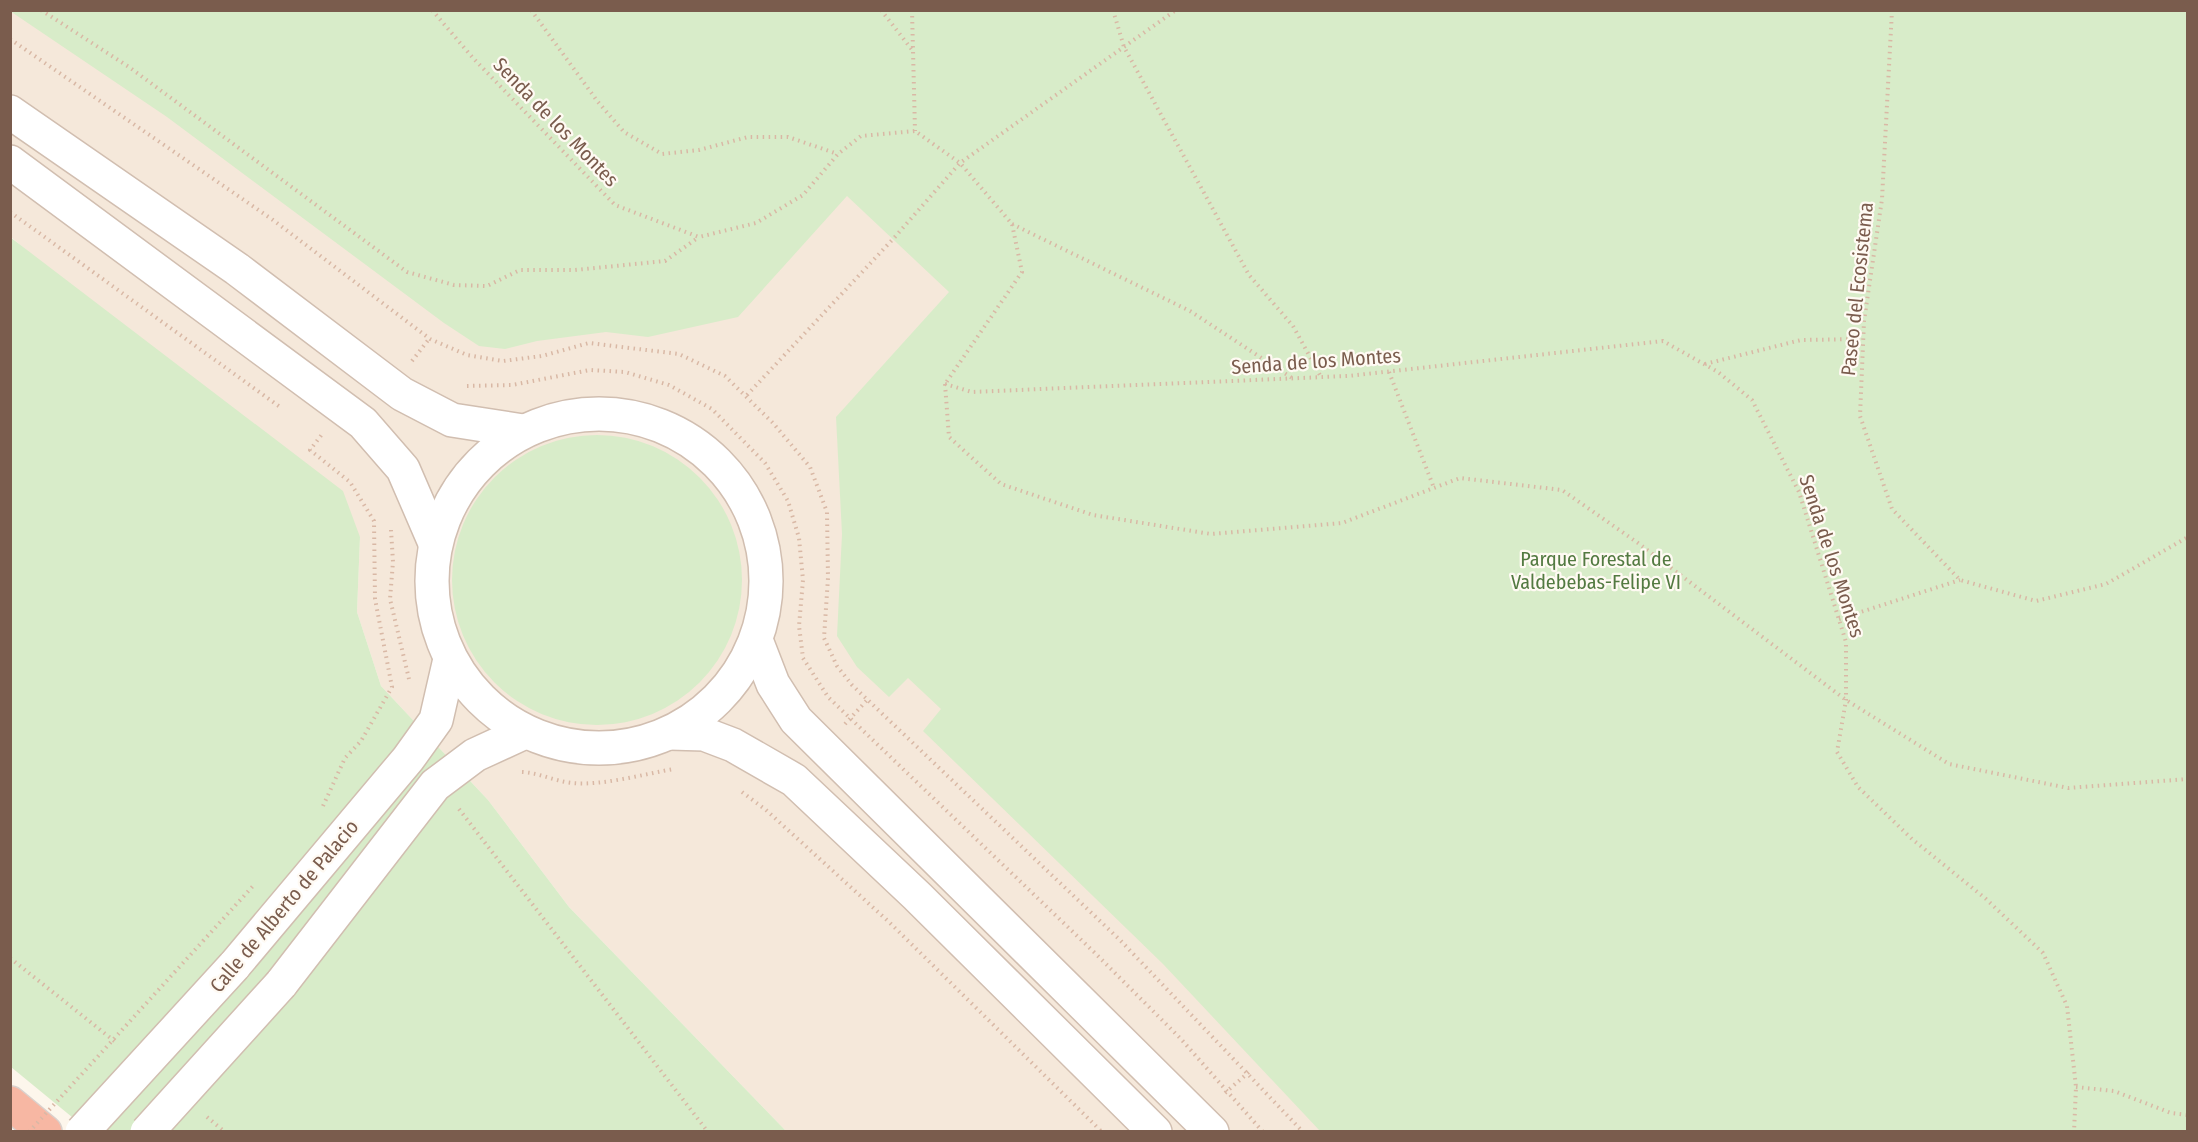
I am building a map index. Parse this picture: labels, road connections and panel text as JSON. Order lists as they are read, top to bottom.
{
  "streets": {
    "street": ["Calle de Alberto de Palacio"],
    "path": ["Senda de los Montes", "Paseo del Ecosistema"]
  },
  "parks": ["Parque Forestal de Valdebebas-Felipe VI"]
}
